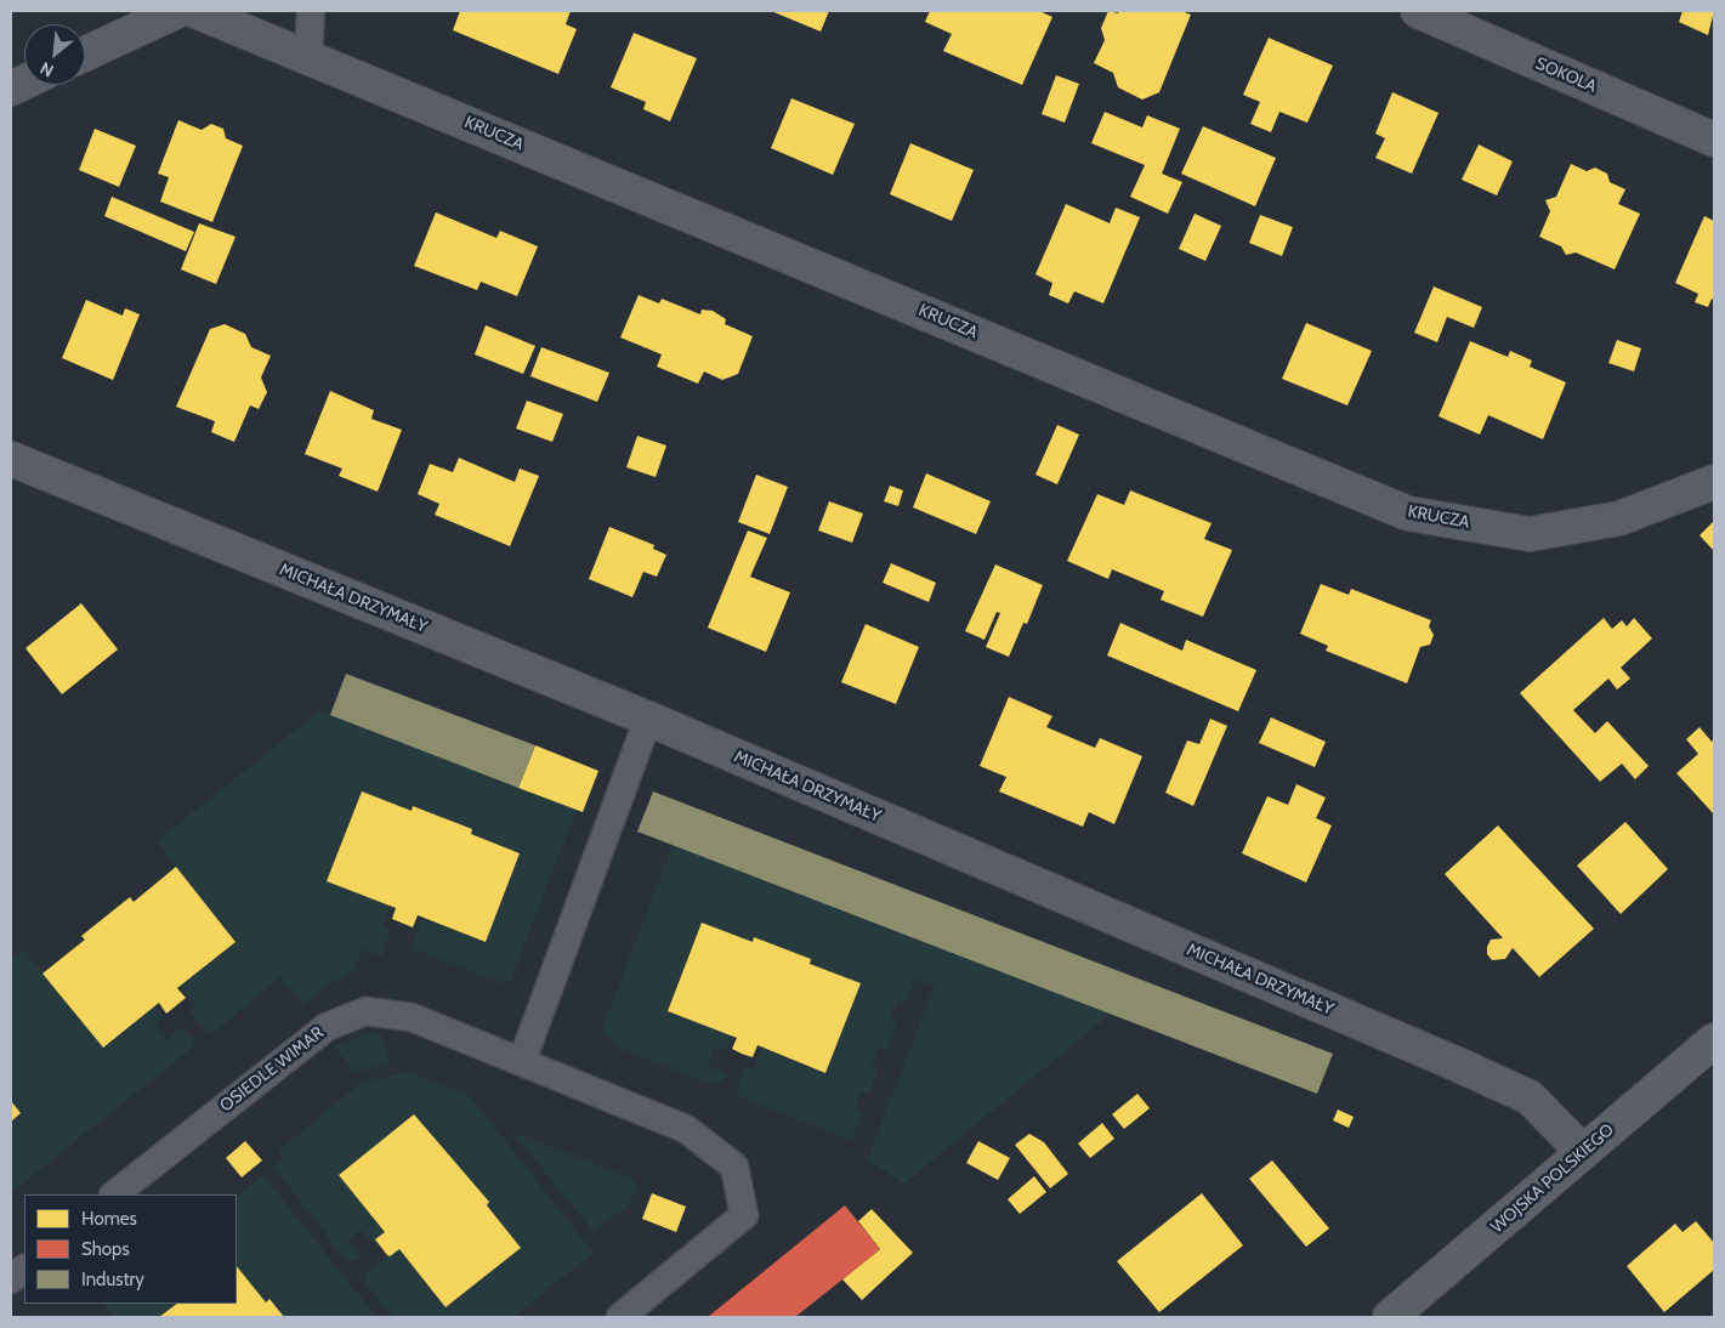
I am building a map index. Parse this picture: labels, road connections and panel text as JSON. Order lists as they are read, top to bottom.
{
  "streets": {
    "main road": ["WOJSKA POLSKIEGO"],
    "street": ["SOKOLA", "KRUCZA", "MICHAŁA DRZYMAŁY"],
    "lane": ["OSIEDLE WIMAR"]
  },
  "crossings": [
    ["MICHAŁA DRZYMAŁY", "WOJSKA POLSKIEGO"]
  ],
  "legend": ["Homes", "Shops", "Industry"],
  "north": "bottom left"
}
